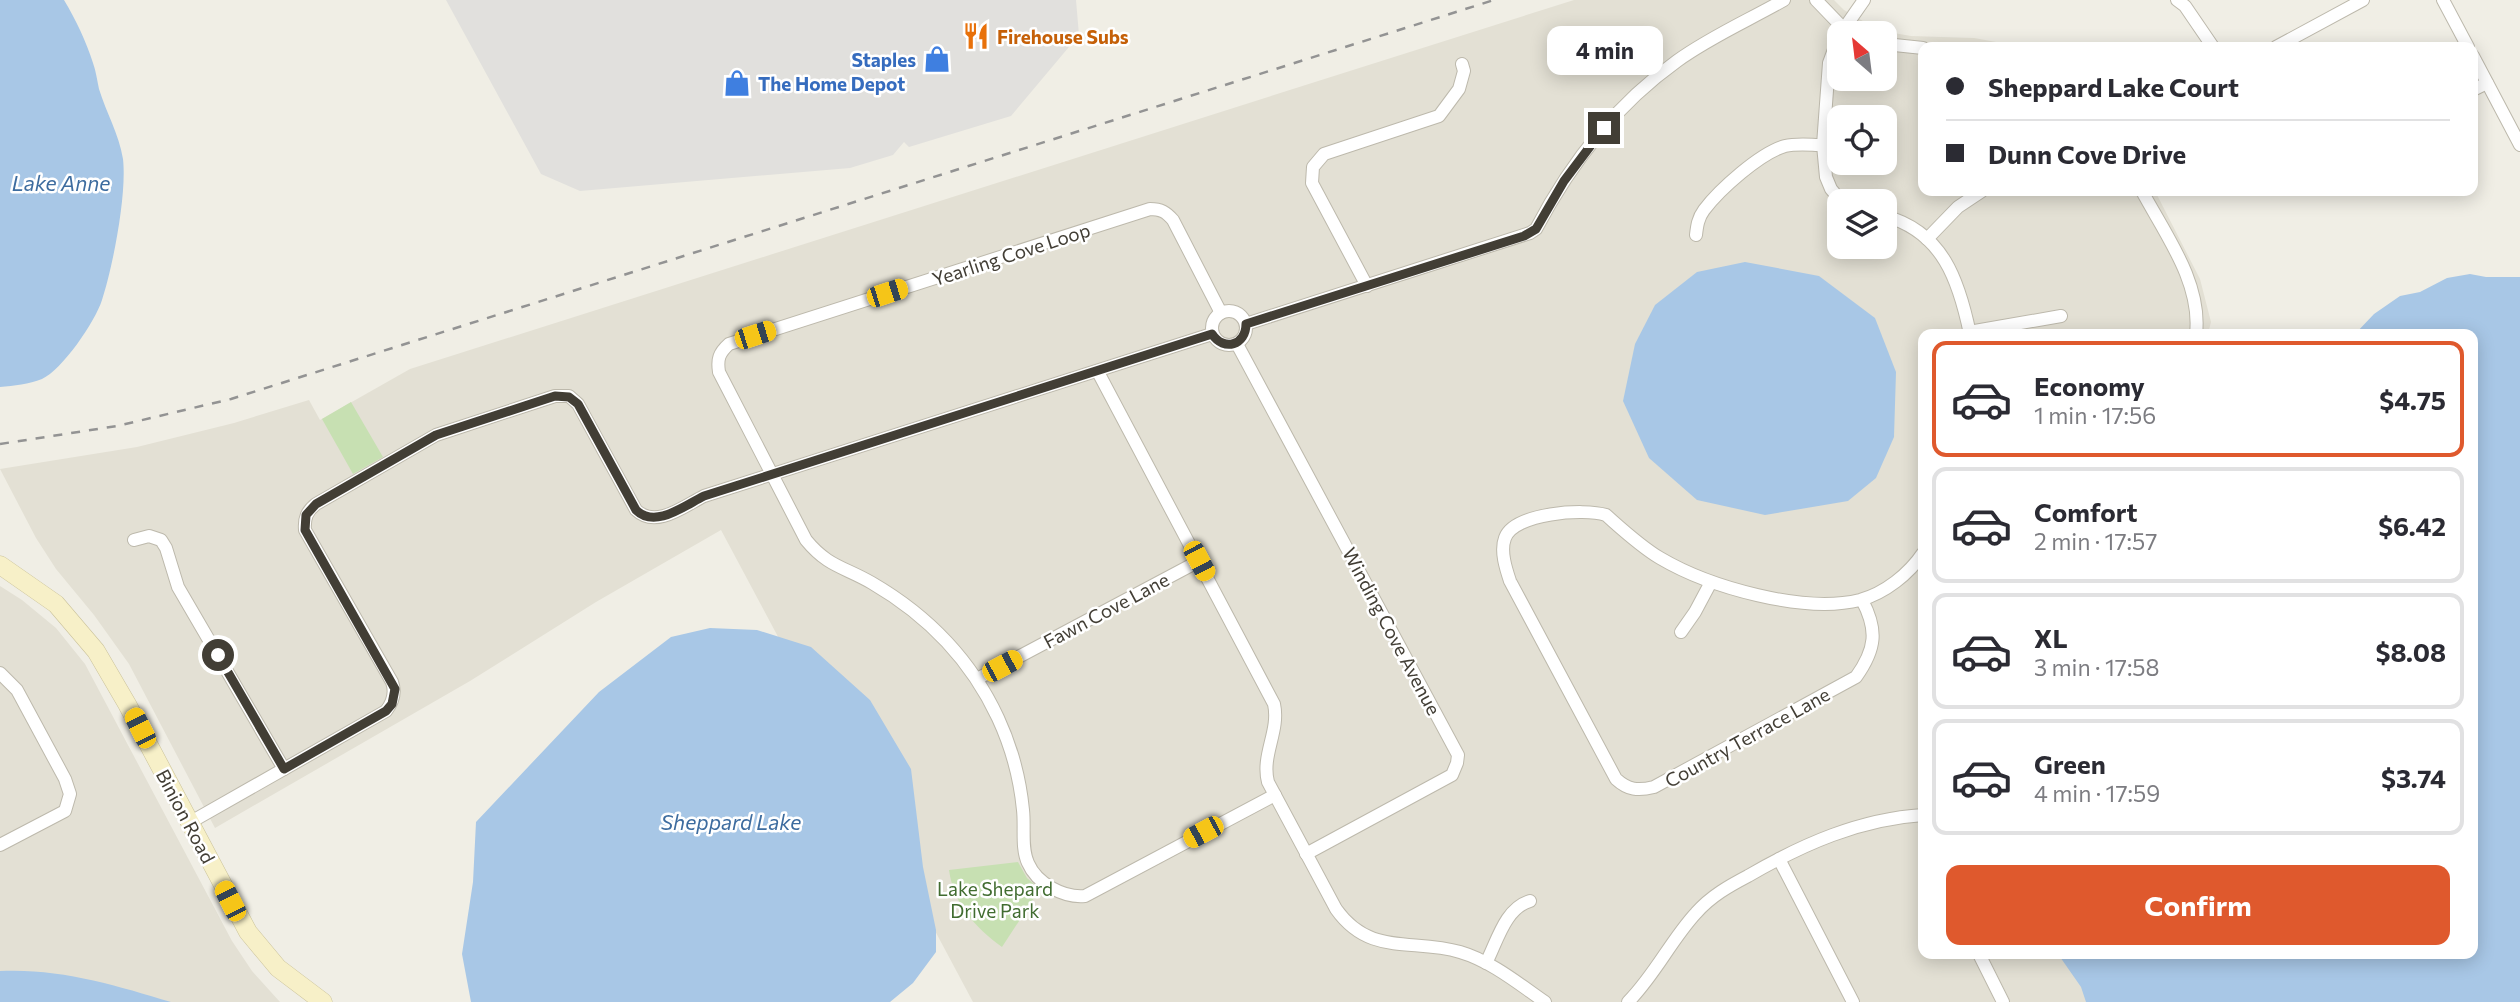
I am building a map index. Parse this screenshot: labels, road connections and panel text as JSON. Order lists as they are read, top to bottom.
{
  "streets": {
    "main road": ["Binion Road"],
    "street": [
      "Yearling Cove Loop",
      "Fawn Cove Lane",
      "Winding Cove Avenue",
      "Country Terrace Lane"
    ]
  },
  "crossings": [
    ["Yearling Cove Loop", "Fawn Cove Lane"],
    ["Yearling Cove Loop", "Winding Cove Avenue"]
  ],
  "water": ["Lake Anne", "Sheppard Lake"],
  "parks": ["Lake Shepard Drive Park"],
  "places": {
    "restaurant": ["Firehouse Subs"],
    "shop": ["Staples", "The Home Depot"]
  },
  "north": "top left",
  "page": {
    "bubble": "4 min",
    "banner": ["Sheppard Lake Court", "Dunn Cove Drive"],
    "list": [
      {
        "name": "Economy",
        "note": "1 min · 17:56",
        "value": "$4.75"
      },
      {
        "name": "Comfort",
        "note": "2 min · 17:57",
        "value": "$6.42"
      },
      {
        "name": "XL",
        "note": "3 min · 17:58",
        "value": "$8.08"
      },
      {
        "name": "Green",
        "note": "4 min · 17:59",
        "value": "$3.74"
      }
    ],
    "buttons": "Confirm"
  }
}
